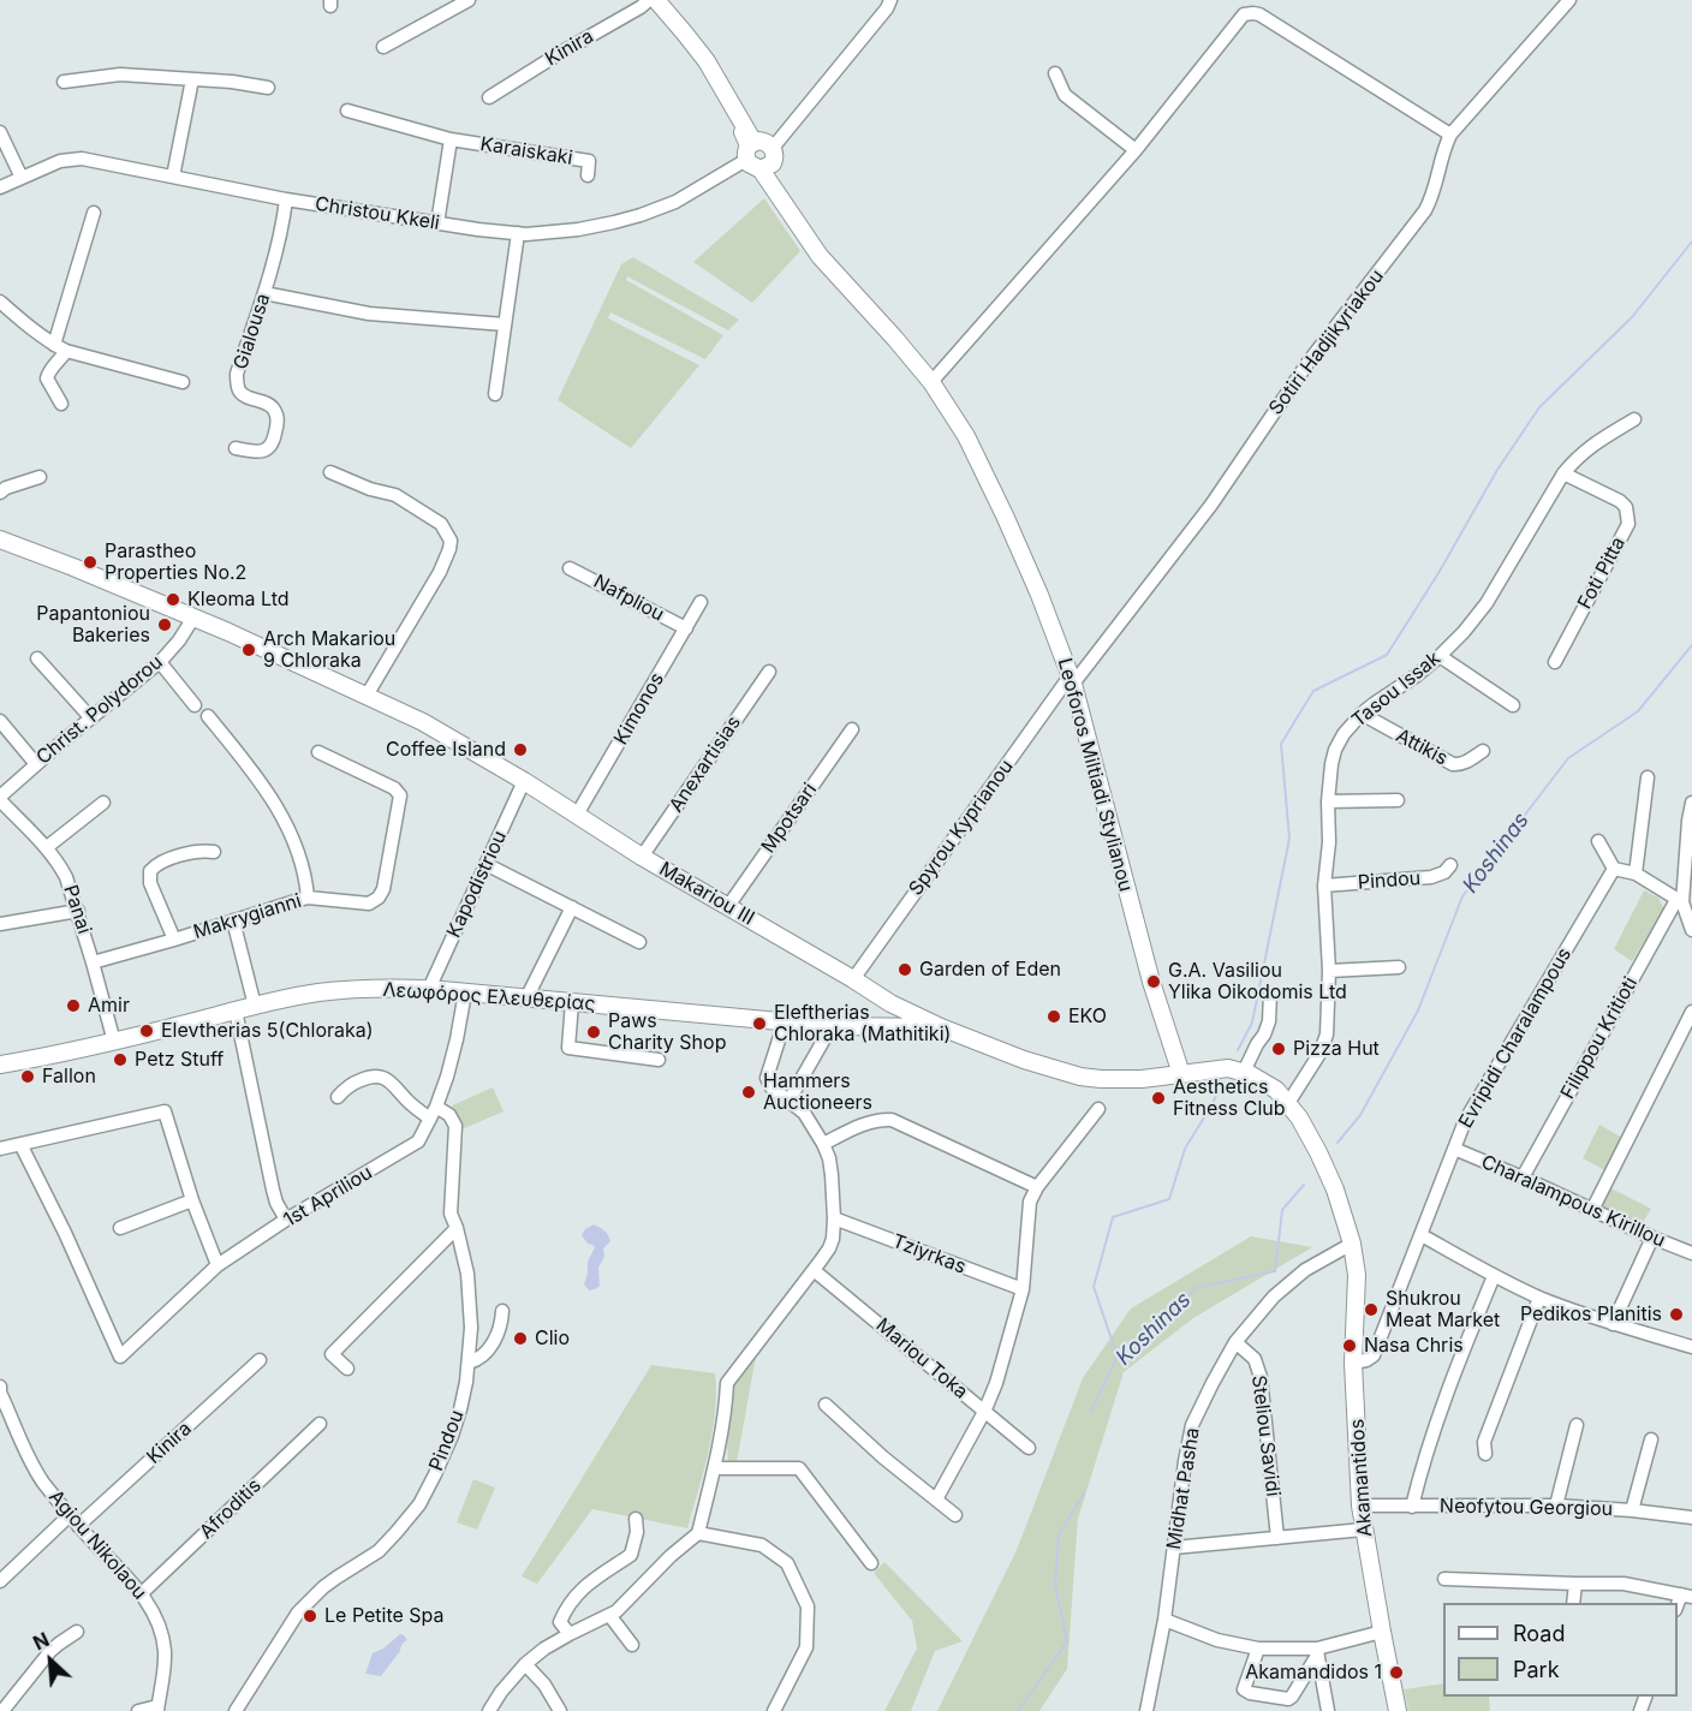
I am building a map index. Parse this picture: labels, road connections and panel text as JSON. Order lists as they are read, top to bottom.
{
  "streets": {
    "main road": [
      "Leoforos Miltiadi Stylianou",
      "Makariou III",
      "Λεωφόρος Ελευθερίας",
      "Akamantidos"
    ],
    "street": [
      "Kinira",
      "Karaiskaki",
      "Christou Kkeli",
      "Gialousa",
      "Sotiri Hadjikyriakou",
      "Foti Pitta",
      "Nafpliou",
      "Tasou Issak",
      "Kimonos",
      "Christ. Polydorou",
      "Attikis",
      "Anexartisias",
      "Mpotsari",
      "Spyrou Kyprianou",
      "Pindou",
      "Kapodistriou",
      "Panai",
      "Makrygianni",
      "Evripidi Charalampous",
      "Filippou Kritioti",
      "1st Apriliou",
      "Charalampous Kirillou",
      "Tziyrkas",
      "Mariou Toka",
      "Steliou Savidi",
      "Midhat Pasha",
      "Neofytou Georgiou",
      "Afroditis",
      "Agiou Nikolaou"
    ]
  },
  "crossings": [
    ["Kinira", "Agiou Nikolaou"],
    ["Christou Kkeli", "Gialousa"],
    ["Christou Kkeli", "Leoforos Miltiadi Stylianou"],
    ["Sotiri Hadjikyriakou", "Leoforos Miltiadi Stylianou"],
    ["Sotiri Hadjikyriakou", "Spyrou Kyprianou"],
    ["Foti Pitta", "Tasou Issak"],
    ["Nafpliou", "Kimonos"],
    ["Tasou Issak", "Attikis"],
    ["Tasou Issak", "Pindou"],
    ["Tasou Issak", "Makariou III"],
    ["Kimonos", "Makariou III"],
    ["Christ. Polydorou", "Makariou III"],
    ["Christ. Polydorou", "Panai"],
    ["Anexartisias", "Makariou III"],
    ["Leoforos Miltiadi Stylianou", "Spyrou Kyprianou"],
    ["Leoforos Miltiadi Stylianou", "Makariou III"],
    ["Mpotsari", "Makariou III"],
    ["Spyrou Kyprianou", "Makariou III"],
    ["Pindou", "1st Apriliou"],
    ["Kapodistriou", "Makariou III"],
    ["Kapodistriou", "Λεωφόρος Ελευθερίας"],
    ["Makariou III", "Λεωφόρος Ελευθερίας"],
    ["Makariou III", "Akamantidos"],
    ["Makariou III", "Midhat Pasha"],
    ["Panai", "Makrygianni"],
    ["Panai", "Λεωφόρος Ελευθερίας"],
    ["Λεωφόρος Ελευθερίας", "1st Apriliou"],
    ["Evripidi Charalampous", "Charalampous Kirillou"],
    ["Evripidi Charalampous", "Akamantidos"],
    ["Filippou Kritioti", "Charalampous Kirillou"],
    ["Steliou Savidi", "Midhat Pasha"],
    ["Akamantidos", "Midhat Pasha"],
    ["Akamantidos", "Neofytou Georgiou"],
    ["Afroditis", "Agiou Nikolaou"]
  ],
  "water": ["Koshinas"],
  "places": [
    "Parastheo Properties No.2",
    "Kleoma Ltd",
    "Papantoniou Bakeries",
    "Arch Makariou 9 Chloraka",
    "Coffee Island",
    "Garden of Eden",
    "G.A. Vasiliou Ylika Oikodomis Ltd",
    "Amir",
    "EKO",
    "Eleftherias Chloraka (Mathitiki)",
    "Elevtherias 5(Chloraka)",
    "Paws Charity Shop",
    "Pizza Hut",
    "Petz Stuff",
    "Fallon",
    "Hammers Auctioneers",
    "Aesthetics Fitness Club",
    "Shukrou Meat Market",
    "Pedikos Planitis",
    "Clio",
    "Nasa Chris",
    "Le Petite Spa",
    "Akamandidos 1"
  ],
  "legend": ["Road", "Park"],
  "north": "top left"
}
